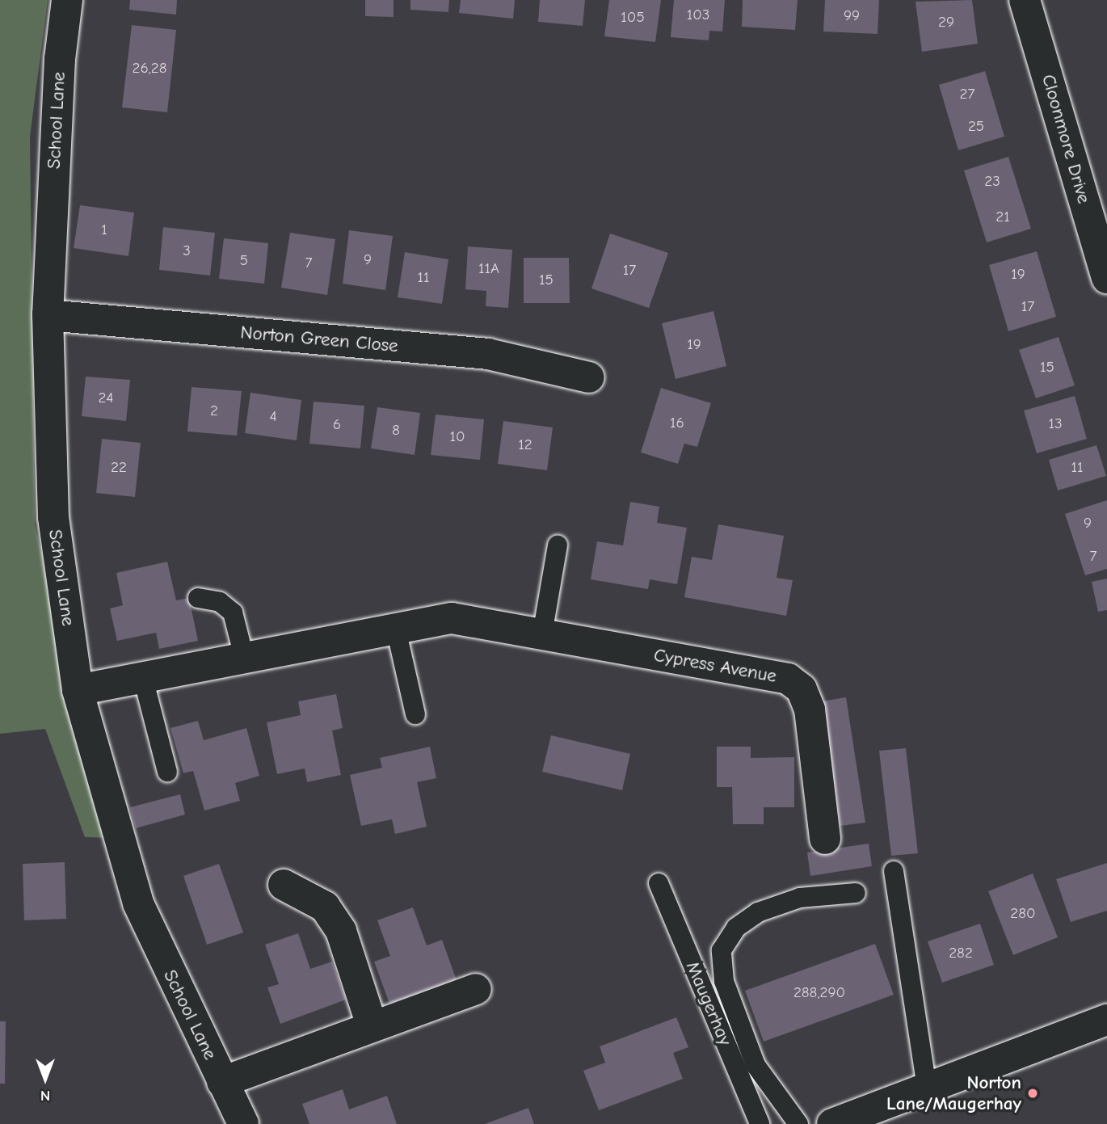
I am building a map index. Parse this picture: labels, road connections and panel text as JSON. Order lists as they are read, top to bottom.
{
  "streets": {
    "street": [
      "School Lane",
      "Cloonmore Drive",
      "Norton Green Close",
      "Cypress Avenue"
    ],
    "lane": ["Maugerhay"]
  },
  "crossings": [
    ["School Lane", "Norton Green Close"],
    ["School Lane", "Cypress Avenue"]
  ],
  "places": ["Norton Lane/Maugerhay"],
  "house_numbers": [
    "103",
    "99",
    "105",
    "29",
    "26,28",
    "27",
    "25",
    "23",
    "21",
    "1",
    "3",
    "9",
    "5",
    "7",
    "11A",
    "17",
    "19",
    "11",
    "15",
    "17",
    "19",
    "15",
    "24",
    "2",
    "4",
    "16",
    "13",
    "6",
    "8",
    "10",
    "12",
    "22",
    "11",
    "9",
    "7",
    "280",
    "282",
    "288,290"
  ],
  "north": "bottom"
}
